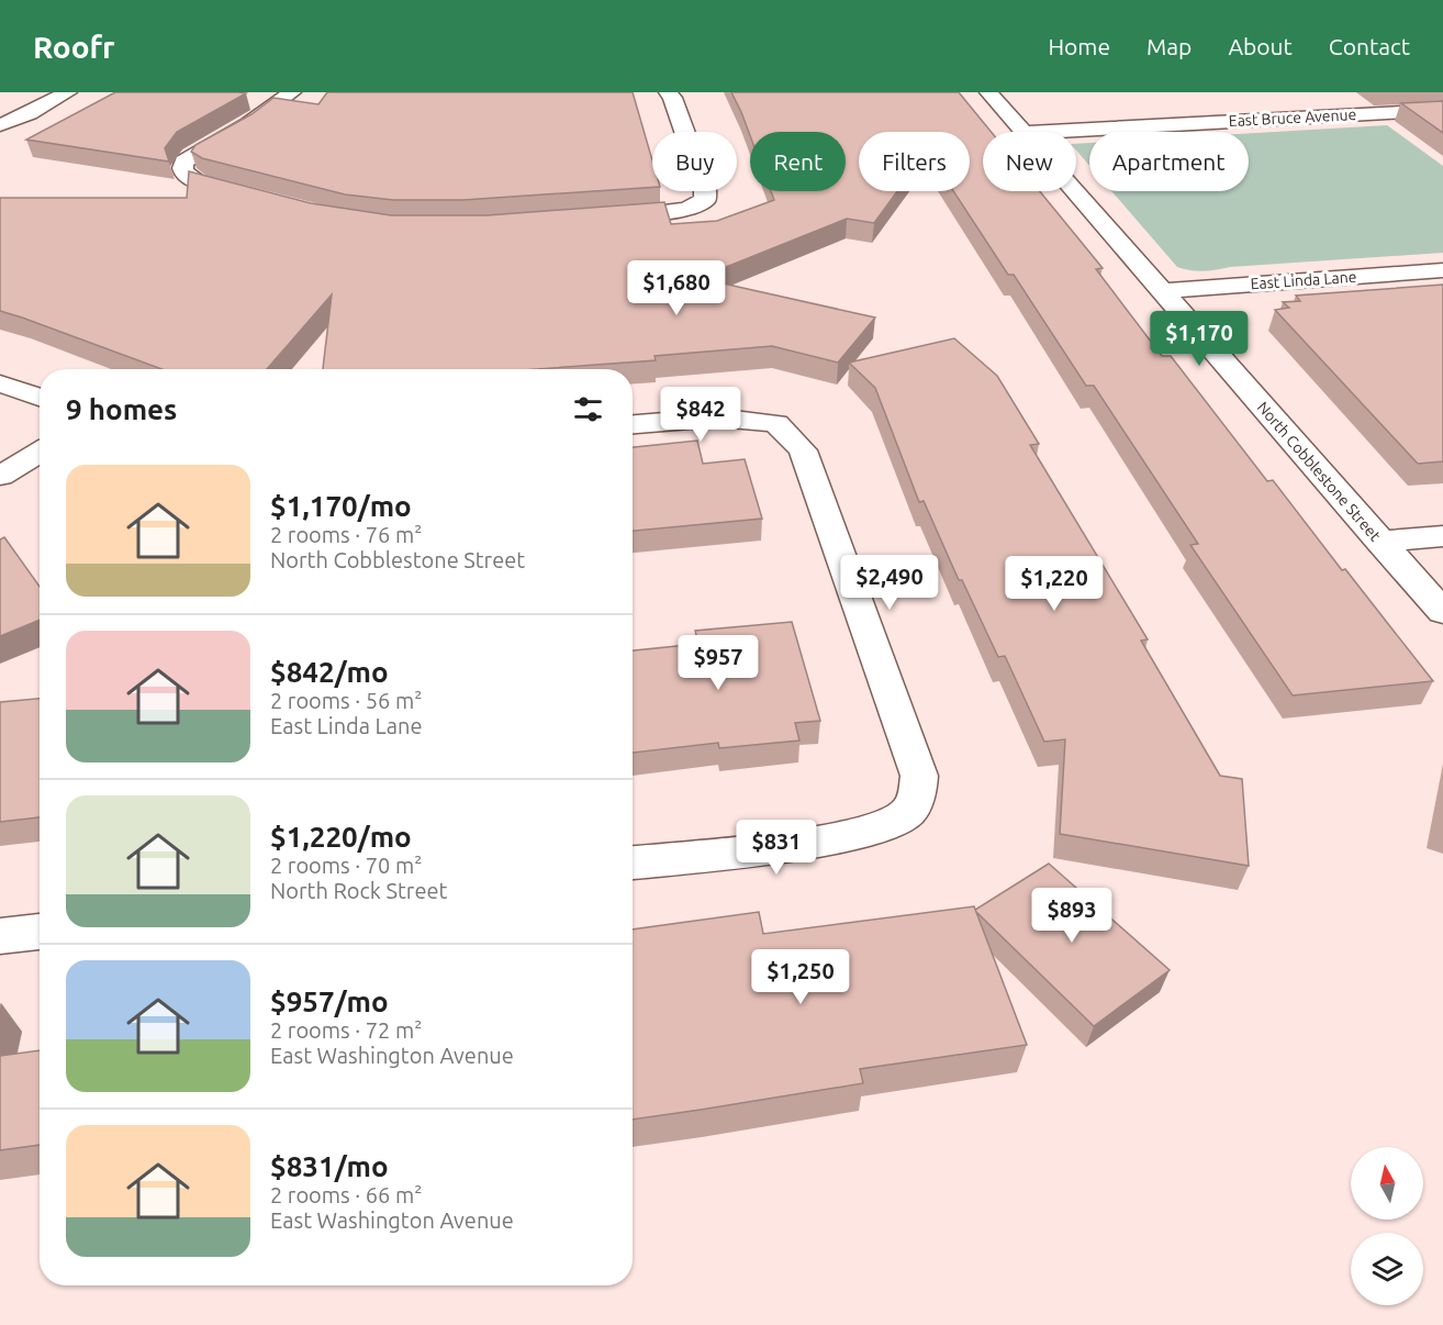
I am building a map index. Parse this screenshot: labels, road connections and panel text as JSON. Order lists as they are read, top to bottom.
{
  "streets": {
    "street": ["East Bruce Avenue", "East Linda Lane", "North Cobblestone Street"]
  },
  "crossings": [
    ["East Linda Lane", "North Cobblestone Street"]
  ],
  "north": "top",
  "page": {
    "header": "Roofr",
    "nav": [
      "Home",
      "Map",
      "About",
      "Contact"
    ],
    "chip": [
      "Buy",
      "Rent",
      "Filters",
      "New",
      "Apartment"
    ],
    "price": [
      "$1,680",
      "$1,170",
      "$842",
      "$2,490",
      "$1,220",
      "$957",
      "$831",
      "$893",
      "$1,250"
    ],
    "heading": "9 homes",
    "list": [
      {
        "name": "$1,170/mo",
        "note": "2 rooms · 76 m² · North Cobblestone Street"
      },
      {
        "name": "$842/mo",
        "note": "2 rooms · 56 m² · East Linda Lane"
      },
      {
        "name": "$1,220/mo",
        "note": "2 rooms · 70 m² · North Rock Street"
      },
      {
        "name": "$957/mo",
        "note": "2 rooms · 72 m² · East Washington Avenue"
      },
      {
        "name": "$831/mo",
        "note": "2 rooms · 66 m² · East Washington Avenue"
      }
    ]
  }
}
